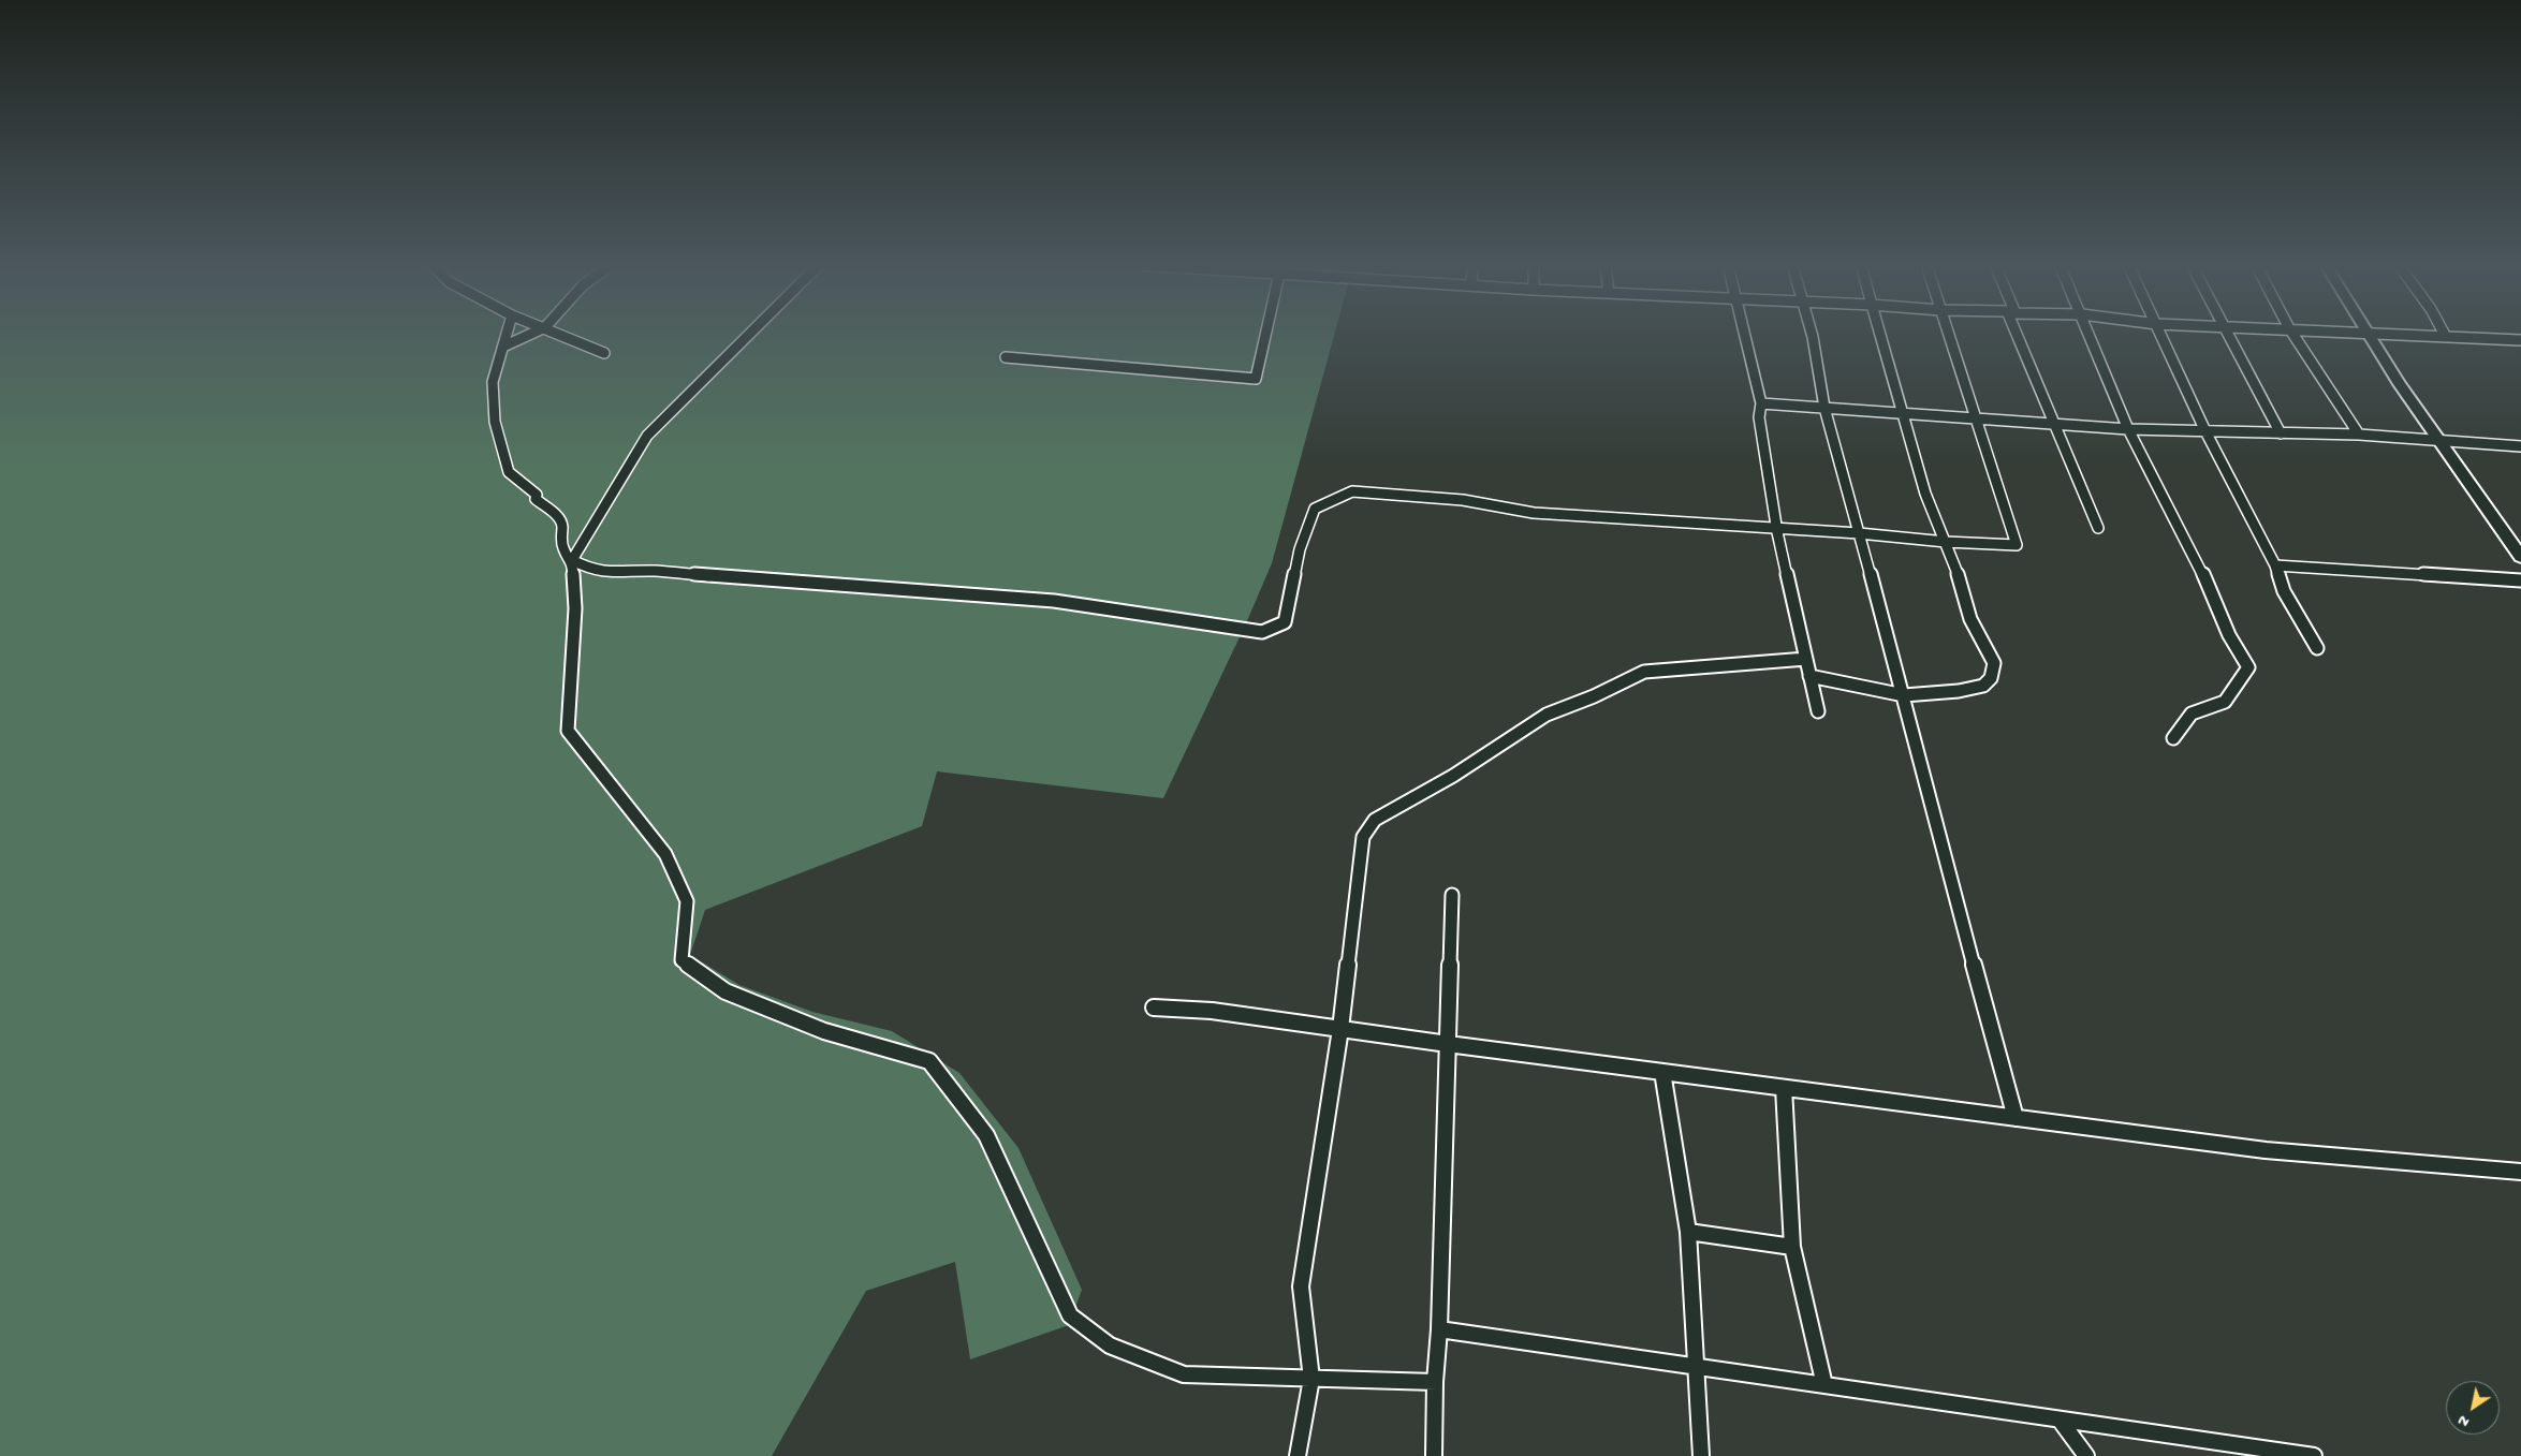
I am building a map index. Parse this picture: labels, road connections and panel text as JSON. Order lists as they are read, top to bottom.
{
  "north": "bottom left"
}
